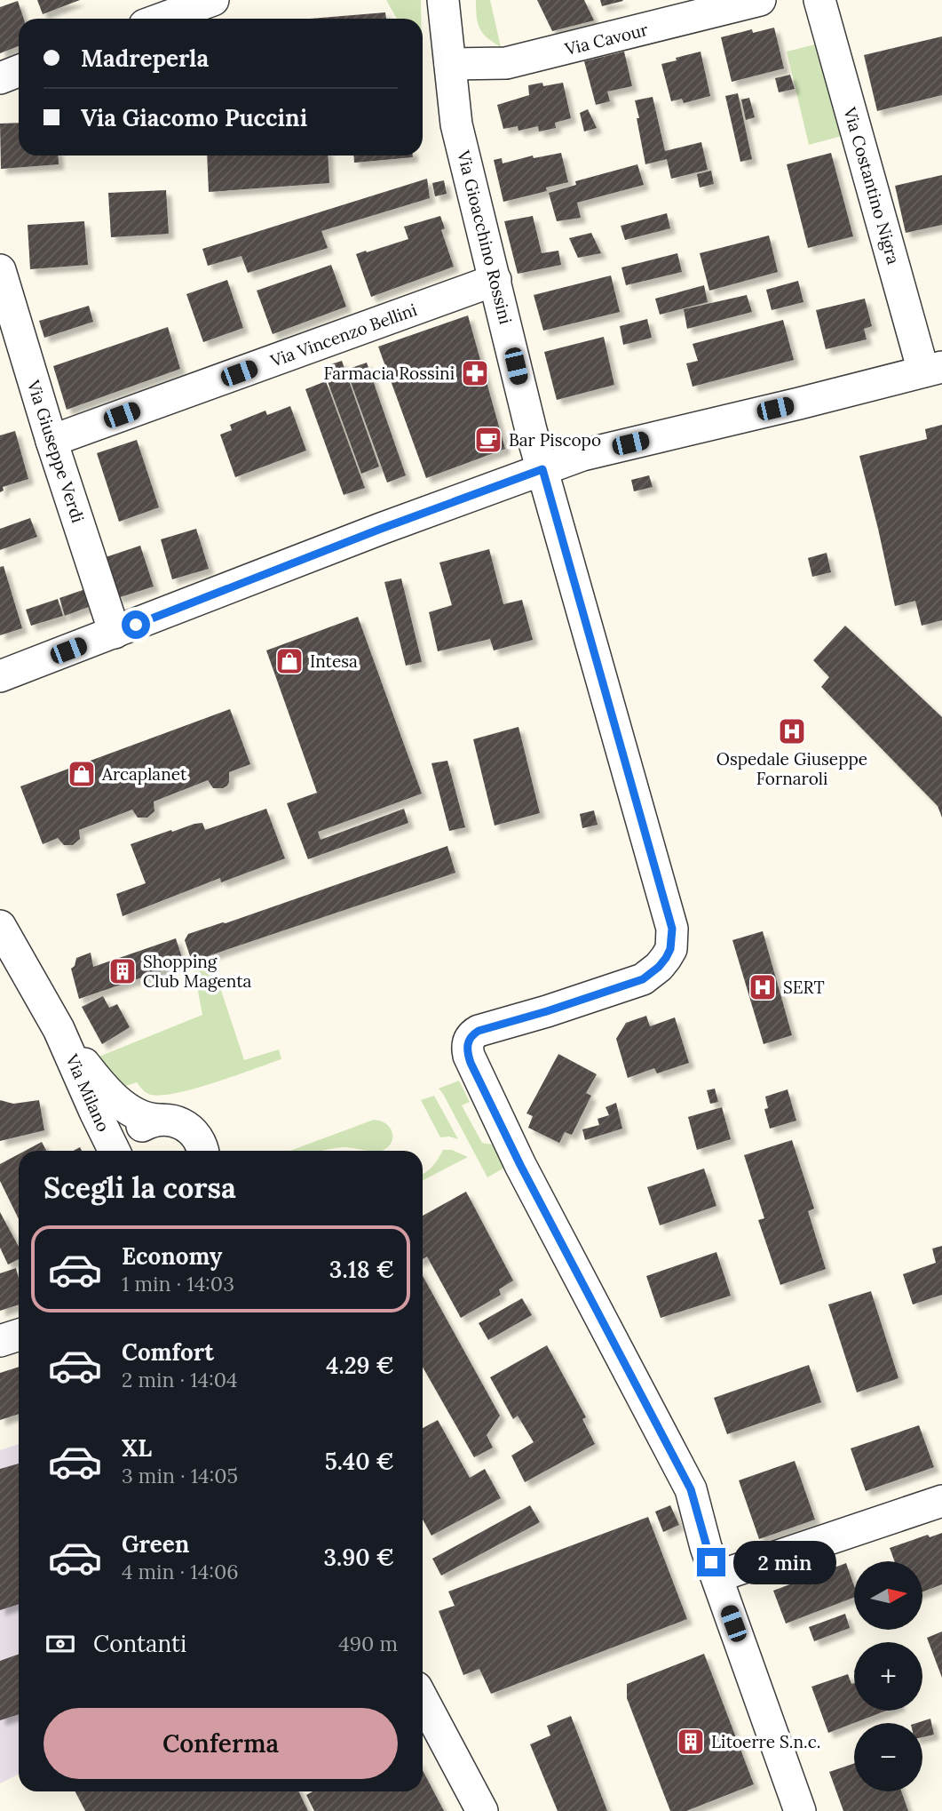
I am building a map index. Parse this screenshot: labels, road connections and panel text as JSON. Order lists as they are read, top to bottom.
{
  "streets": {
    "street": [
      "Via Cavour",
      "Via Costantino Nigra",
      "Via Gioacchino Rossini",
      "Via Vincenzo Bellini",
      "Via Giuseppe Verdi",
      "Via Milano"
    ]
  },
  "crossings": [
    ["Via Cavour", "Via Gioacchino Rossini"],
    ["Via Gioacchino Rossini", "Via Vincenzo Bellini"],
    ["Via Vincenzo Bellini", "Via Giuseppe Verdi"]
  ],
  "places": {
    "pharmacy": ["Farmacia Rossini"],
    "cafe": ["Bar Piscopo"],
    "shop": ["Intesa", "Arcaplanet"],
    "hospital": ["Ospedale Giuseppe Fornaroli", "SERT"],
    "building": ["Shopping Club Magenta", "Litoerre S.n.c."]
  },
  "north": "right",
  "page": {
    "banner": ["Madreperla", "Via Giacomo Puccini"],
    "heading": "Scegli la corsa",
    "list": [
      {
        "name": "Economy",
        "note": "1 min · 14:03",
        "value": "3.18 €"
      },
      {
        "name": "Comfort",
        "note": "2 min · 14:04",
        "value": "4.29 €"
      },
      {
        "name": "XL",
        "note": "3 min · 14:05",
        "value": "5.40 €"
      },
      {
        "name": "Green",
        "note": "4 min · 14:06",
        "value": "3.90 €"
      }
    ],
    "bubble": "2 min",
    "map_buttons": ["+", "−"],
    "pay": ["Contanti", "490 m"],
    "buttons": "Conferma"
  }
}
